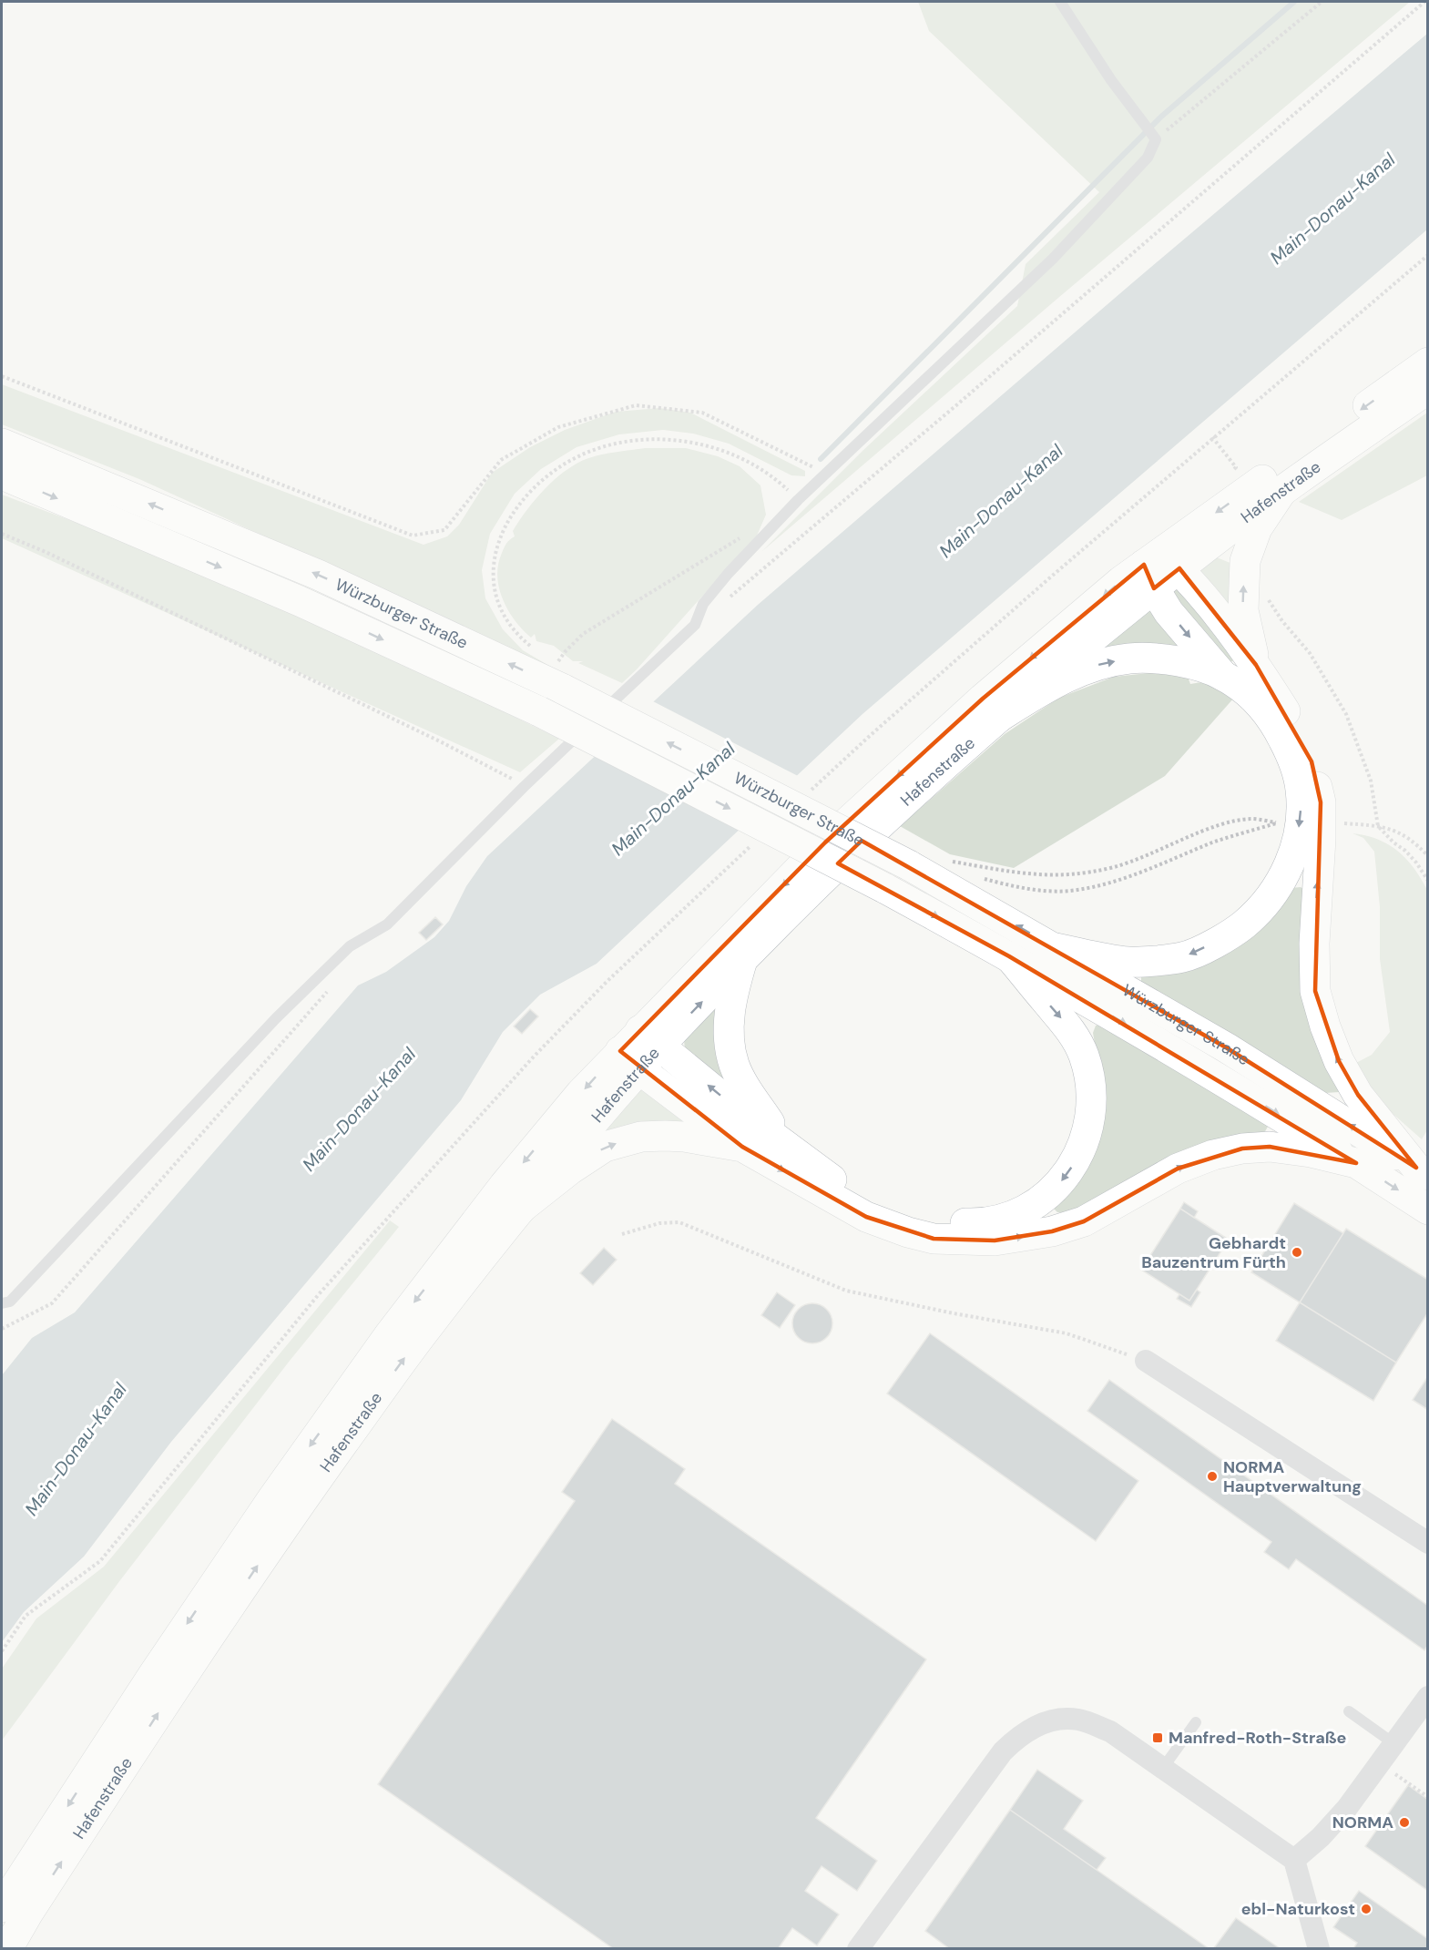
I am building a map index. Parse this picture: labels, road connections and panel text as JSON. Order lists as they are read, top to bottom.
{
  "streets": {
    "main road": ["Hafenstraße", "Würzburger Straße"]
  },
  "water": ["Main-Donau-Kanal"],
  "places": {
    "other": [
      "Gebhardt Bauzentrum Fürth",
      "NORMA Hauptverwaltung",
      "NORMA",
      "ebl-Naturkost"
    ],
    "transit": ["Manfred-Roth-Straße"]
  }
}
